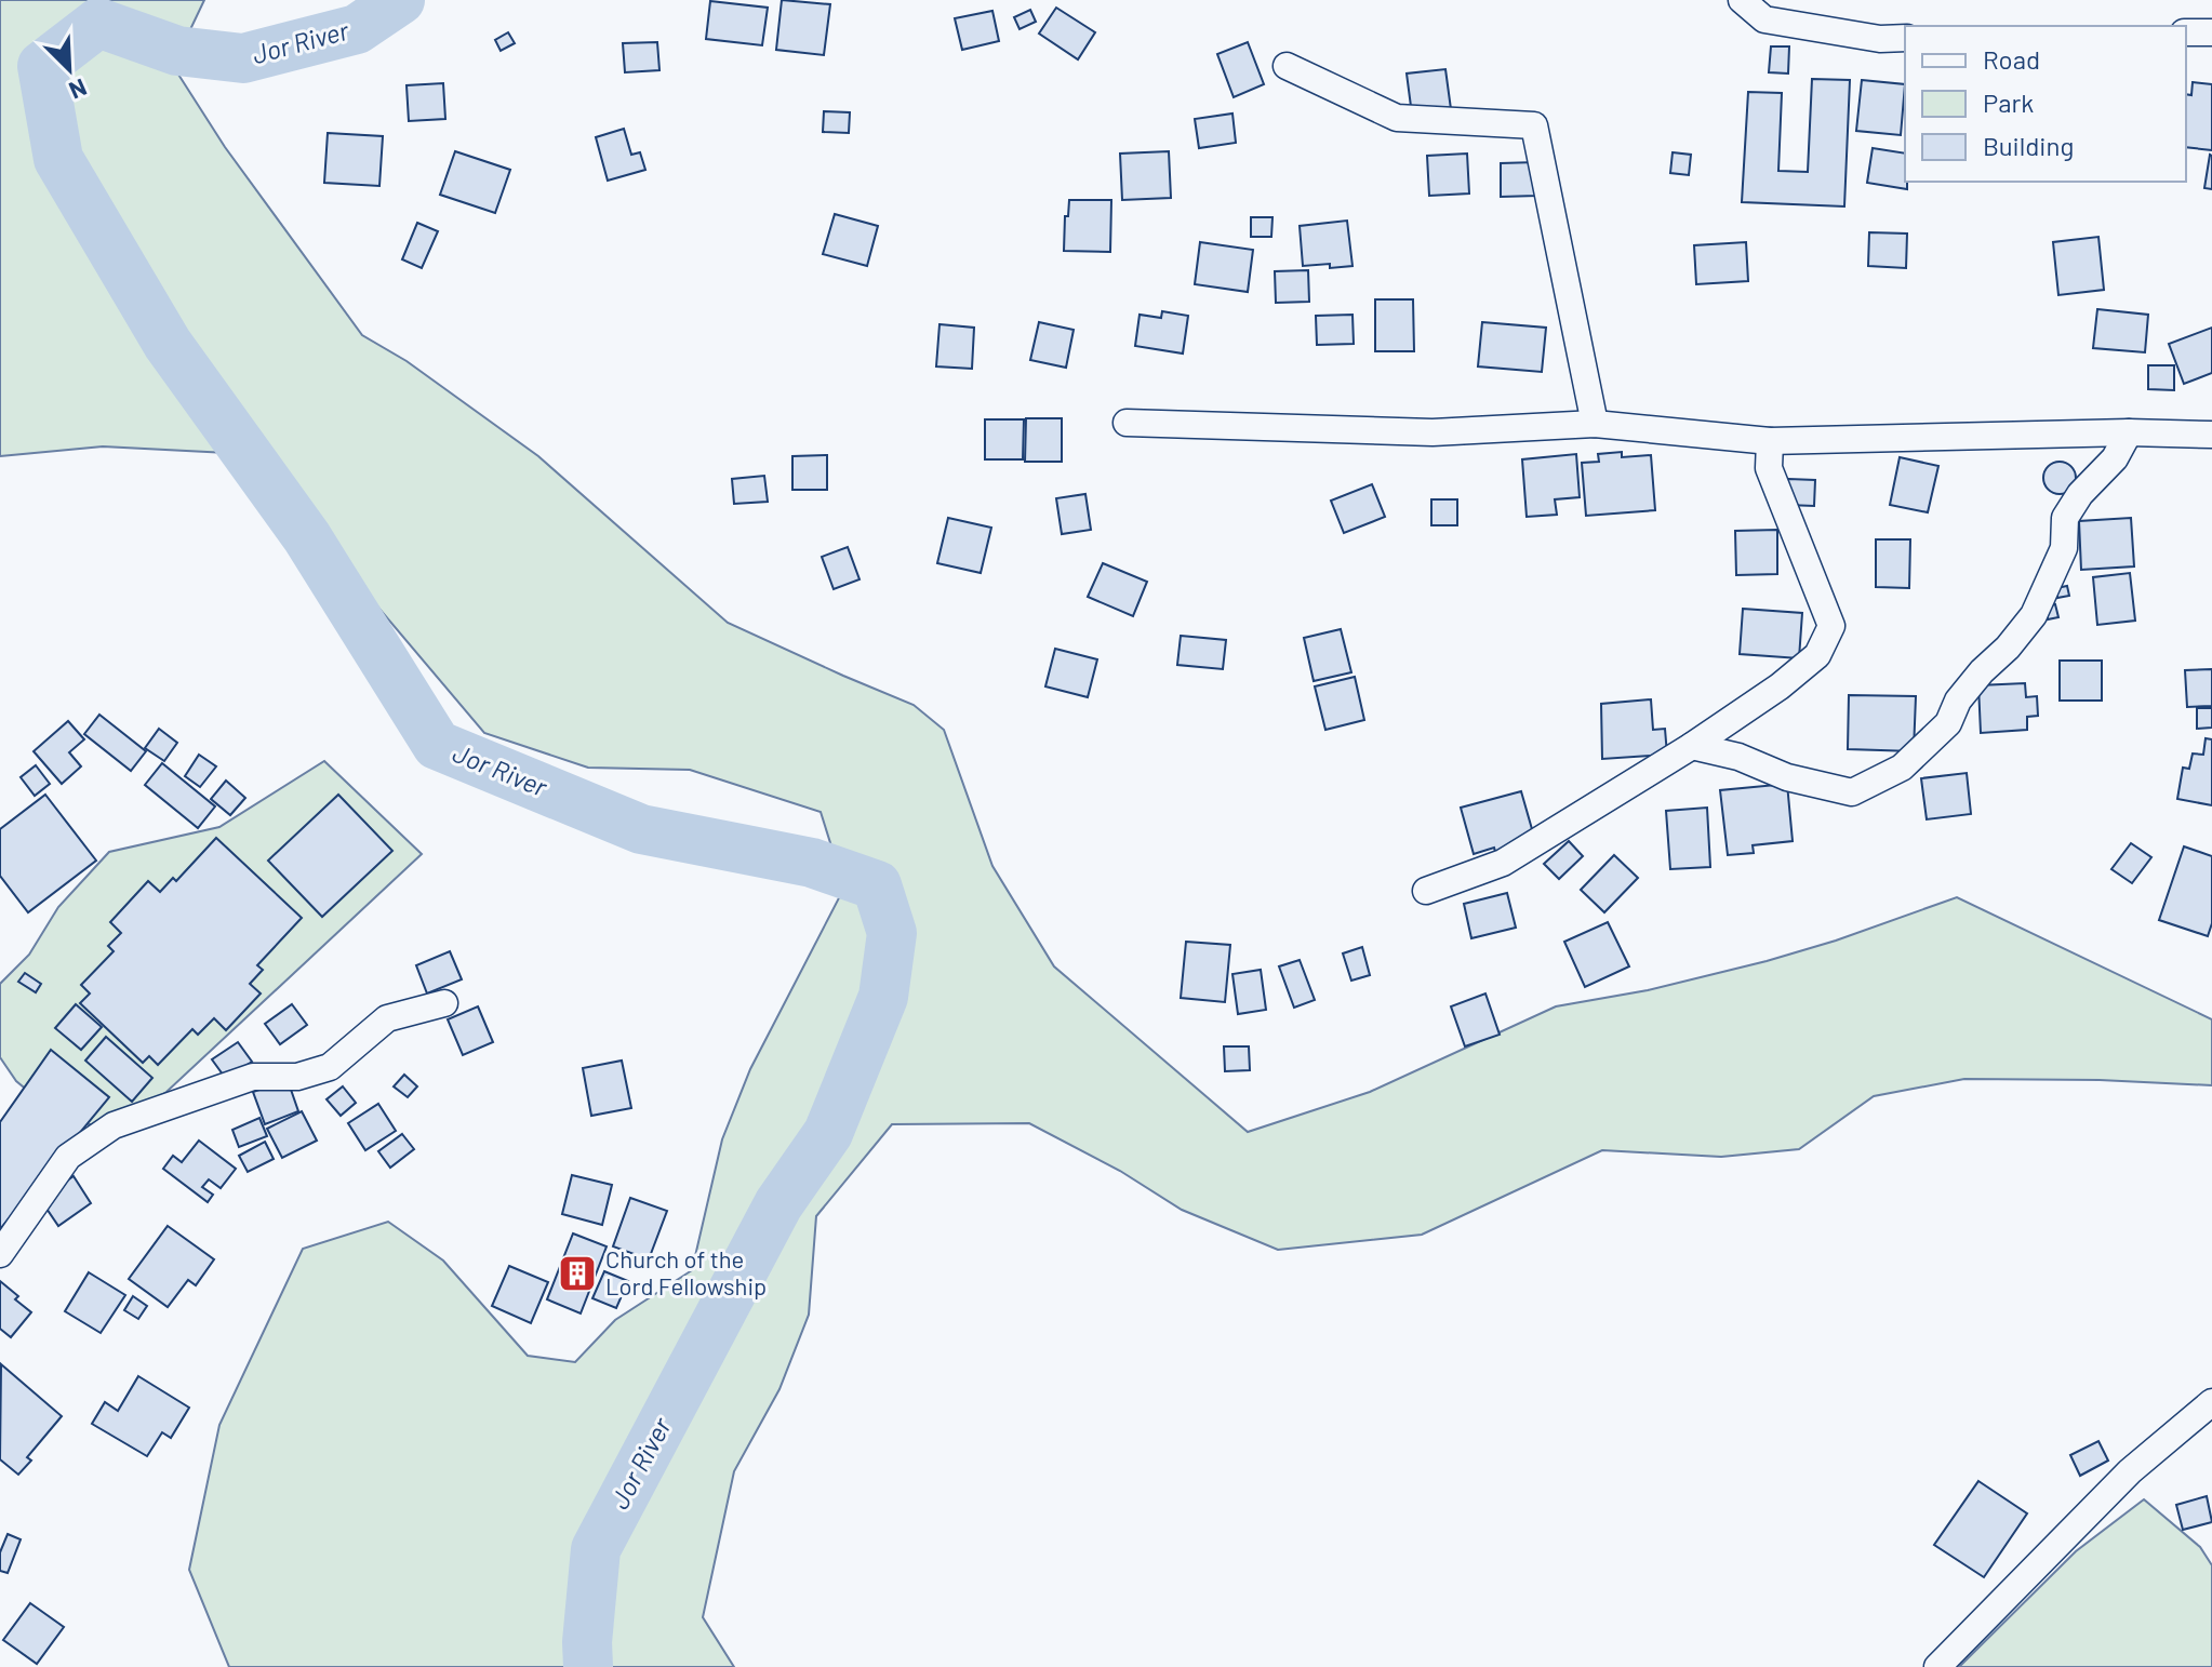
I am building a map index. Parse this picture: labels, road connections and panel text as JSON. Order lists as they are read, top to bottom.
{
  "water": ["Jor River"],
  "places": {
    "building": ["Church of the Lord Fellowship"]
  },
  "legend": ["Road", "Park", "Building"],
  "north": "bottom right"
}
